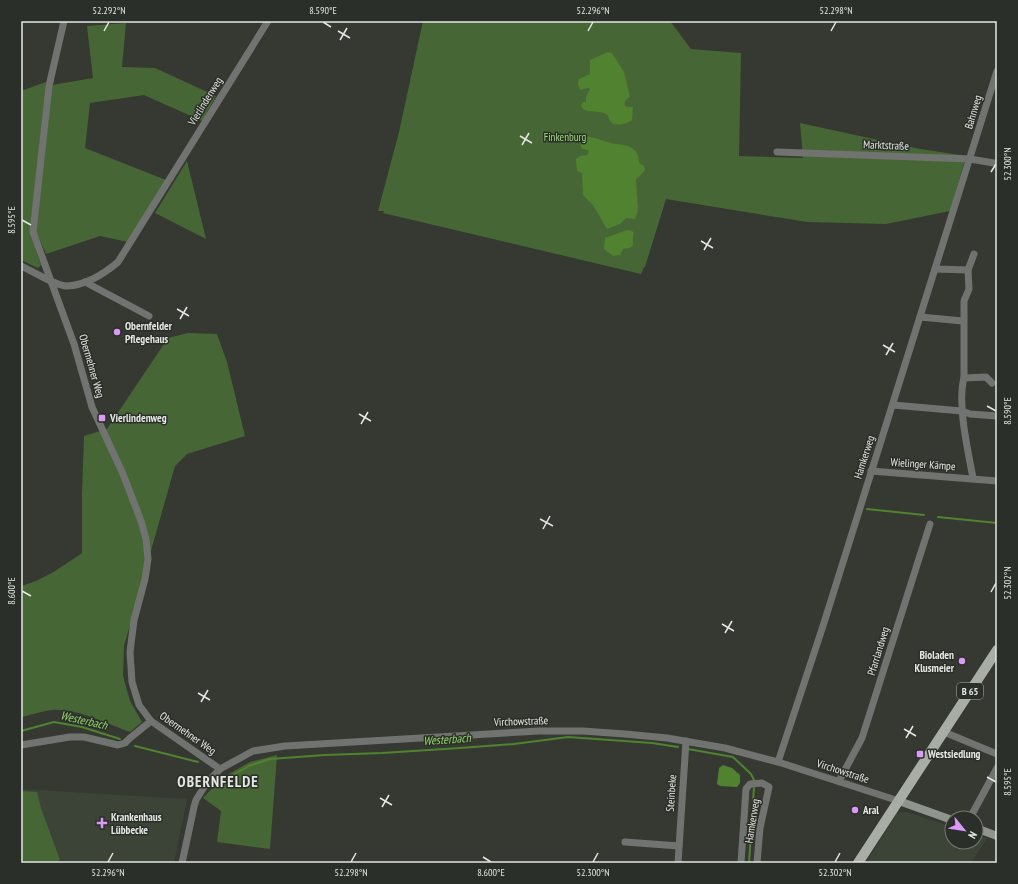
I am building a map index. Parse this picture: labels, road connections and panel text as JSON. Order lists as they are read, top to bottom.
{
  "streets": {
    "main road": ["B 65"],
    "street": [
      "Vierlindenweg",
      "Bahnweg",
      "Marktstraße",
      "Obermehner Weg",
      "Hamkerweg",
      "Wielinger Kämpe",
      "Pfarrlandweg",
      "Virchowstraße",
      "Steinbeke"
    ]
  },
  "crossings": [
    ["Vierlindenweg", "Obermehner Weg"],
    ["Bahnweg", "Marktstraße"],
    ["Bahnweg", "Hamkerweg"],
    ["Marktstraße", "Hamkerweg"],
    ["Obermehner Weg", "Virchowstraße"],
    ["Hamkerweg", "Wielinger Kämpe"],
    ["Hamkerweg", "Virchowstraße"],
    ["Pfarrlandweg", "Virchowstraße"],
    ["B 65", "Virchowstraße"],
    ["Virchowstraße", "Steinbeke"]
  ],
  "districts": ["OBERNFELDE"],
  "water": ["Westerbach"],
  "parks": ["Finkenburg"],
  "places": {
    "other": ["Obernfelder Pflegehaus", "Bioladen Klusmeier", "Aral"],
    "transit": ["Vierlindenweg", "Westsiedlung"],
    "health": ["Krankenhaus Lübbecke"]
  },
  "north": "bottom right",
  "coordinates": [
    "52.292°N",
    "8.590°E",
    "52.296°N",
    "52.298°N",
    "52.300°N",
    "8.595°E",
    "52.302°N",
    "8.600°E"
  ]
}
